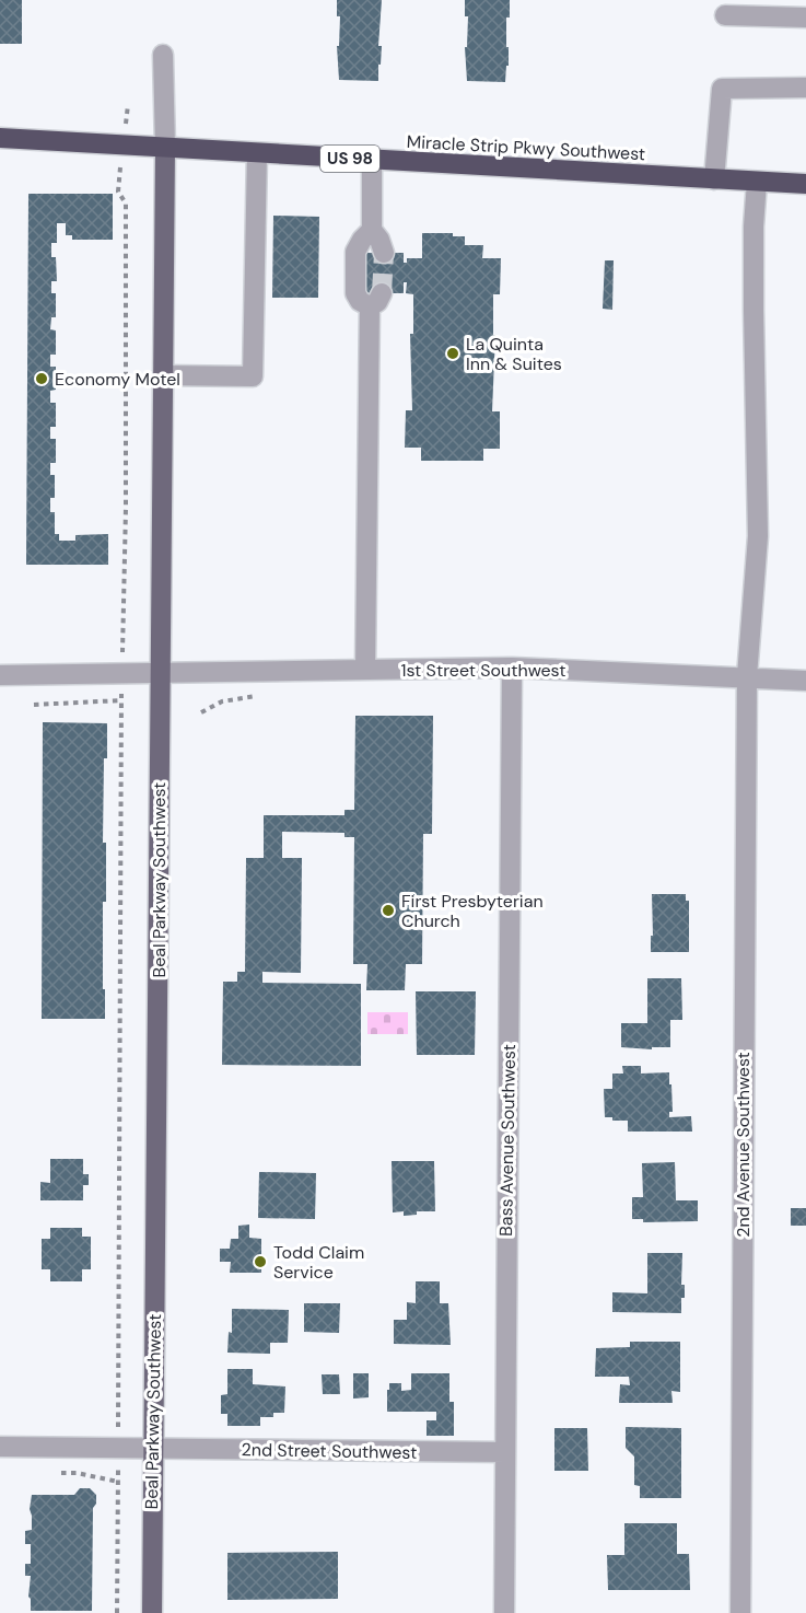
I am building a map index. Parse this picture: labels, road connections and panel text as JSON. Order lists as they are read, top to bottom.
{
  "streets": {
    "highway": ["Miracle Strip Pkwy Southwest", "US 98"],
    "main road": ["Beal Parkway Southwest"],
    "street": [
      "1st Street Southwest",
      "Bass Avenue Southwest",
      "2nd Avenue Southwest",
      "2nd Street Southwest"
    ]
  },
  "crossings": [
    ["Miracle Strip Pkwy Southwest", "US 98"],
    ["Miracle Strip Pkwy Southwest", "Beal Parkway Southwest"],
    ["Miracle Strip Pkwy Southwest", "2nd Avenue Southwest"],
    ["US 98", "Beal Parkway Southwest"],
    ["1st Street Southwest", "Beal Parkway Southwest"],
    ["1st Street Southwest", "Bass Avenue Southwest"],
    ["1st Street Southwest", "2nd Avenue Southwest"],
    ["Beal Parkway Southwest", "2nd Street Southwest"],
    ["Bass Avenue Southwest", "2nd Street Southwest"]
  ],
  "places": [
    "La Quinta Inn & Suites",
    "Economy Motel",
    "First Presbyterian Church",
    "Todd Claim Service"
  ]
}
